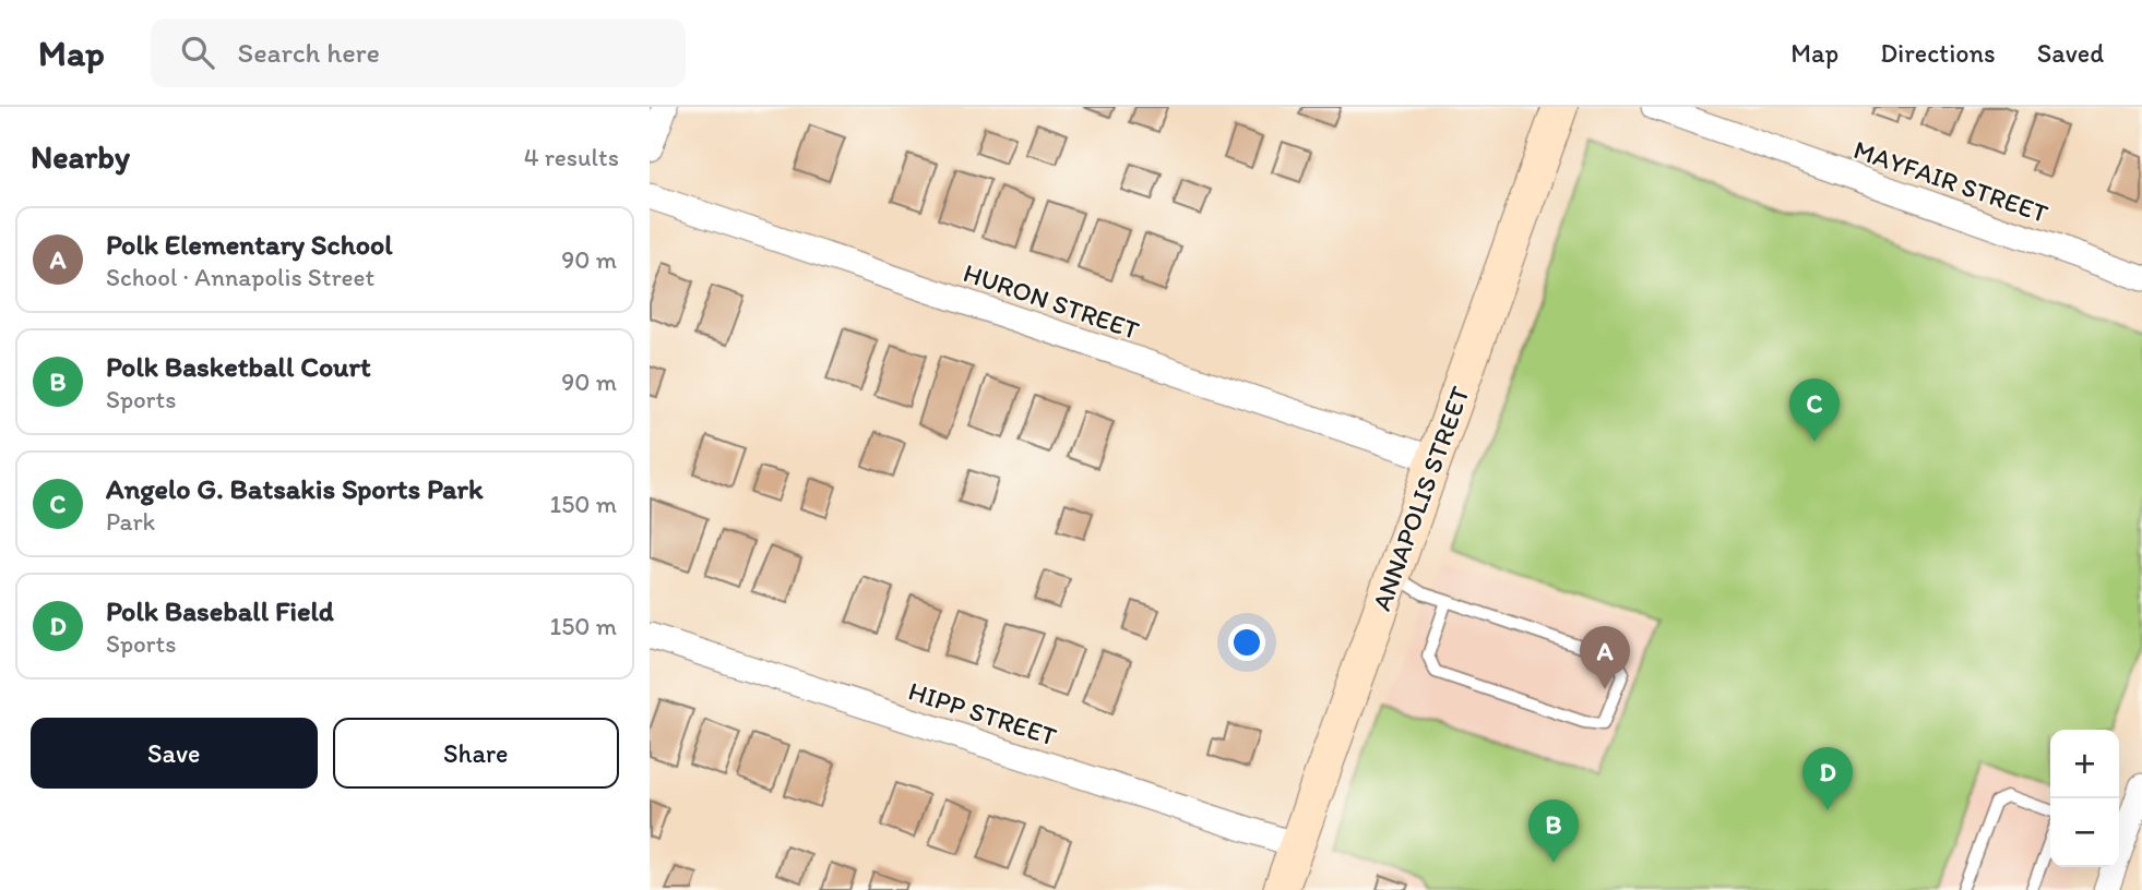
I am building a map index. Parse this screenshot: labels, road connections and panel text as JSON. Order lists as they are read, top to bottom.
{
  "streets": {
    "street": [
      "MAYFAIR STREET",
      "HURON STREET",
      "ANNAPOLIS STREET",
      "HIPP STREET"
    ]
  },
  "crossings": [
    ["HURON STREET", "ANNAPOLIS STREET"],
    ["ANNAPOLIS STREET", "HIPP STREET"]
  ],
  "page": {
    "header": "Map",
    "search": "Search here",
    "nav": ["Map", "Directions", "Saved"],
    "heading": ["Nearby", "4 results"],
    "list": [
      {
        "mark": "A",
        "name": "Polk Elementary School",
        "note": "School · Annapolis Street",
        "value": "90 m"
      },
      {
        "mark": "B",
        "name": "Polk Basketball Court",
        "note": "Sports",
        "value": "90 m"
      },
      {
        "mark": "C",
        "name": "Angelo G. Batsakis Sports Park",
        "note": "Park",
        "value": "150 m"
      },
      {
        "mark": "D",
        "name": "Polk Baseball Field",
        "note": "Sports",
        "value": "150 m"
      }
    ],
    "pins": [
      "C",
      "A",
      "D",
      "B"
    ],
    "buttons": ["Save", "Share"],
    "map_buttons": ["+", "−"]
  }
}
